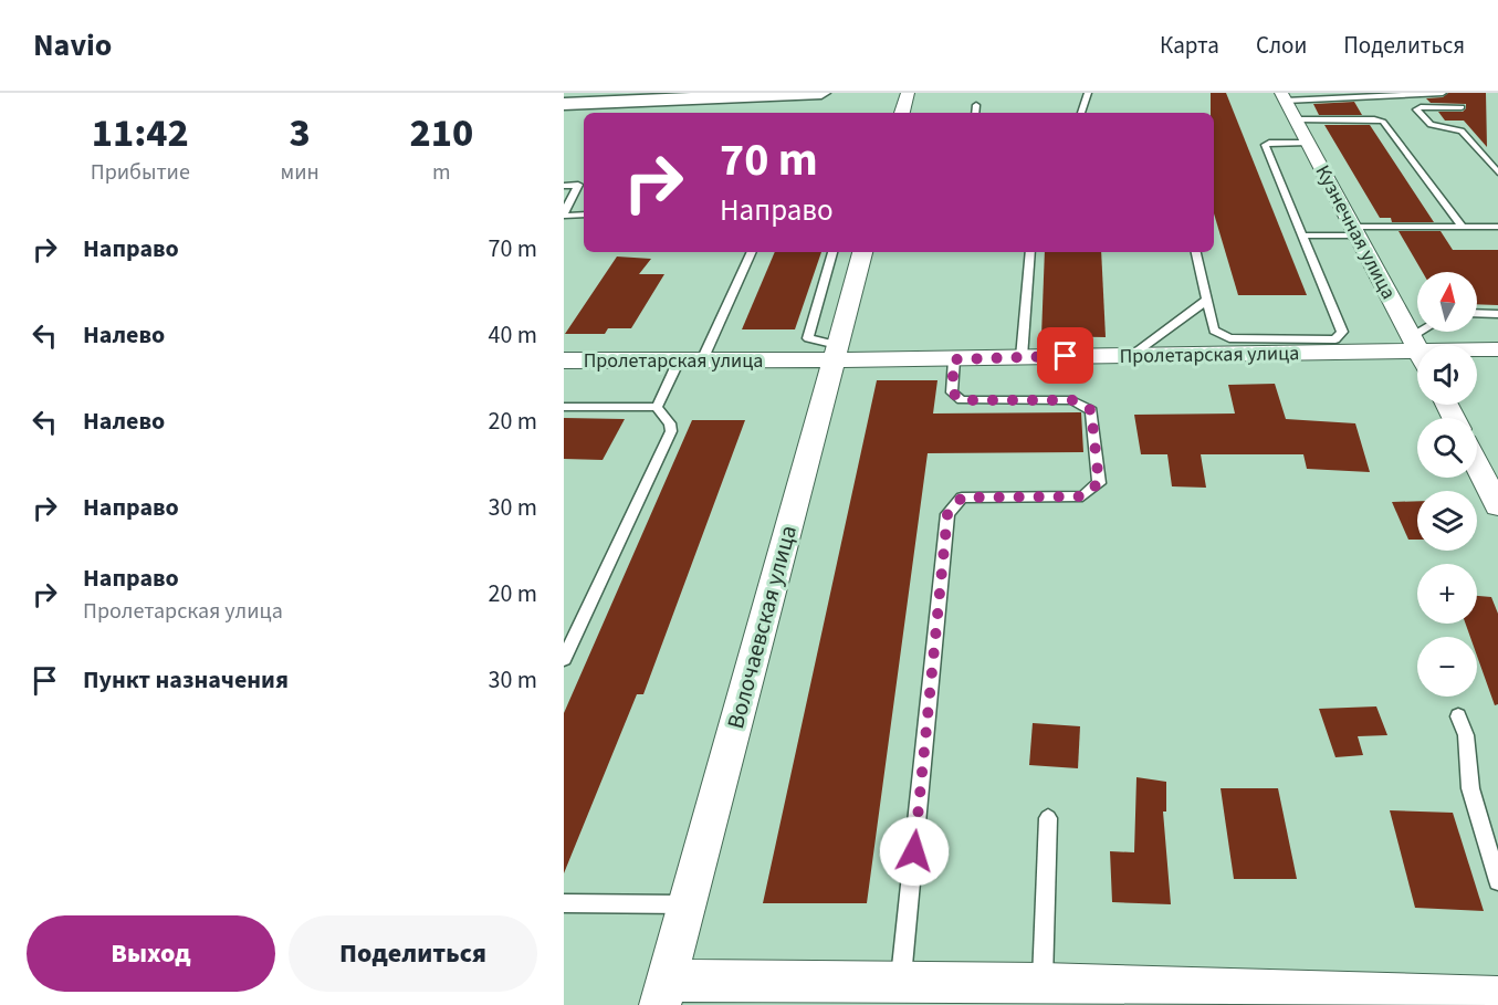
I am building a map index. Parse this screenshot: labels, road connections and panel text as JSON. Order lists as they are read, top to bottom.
{
  "streets": {
    "street": ["Кузнечная улица", "Пролетарская улица", "Волочаевская улица"]
  },
  "crossings": [
    ["Кузнечная улица", "Пролетарская улица"],
    ["Пролетарская улица", "Волочаевская улица"]
  ],
  "north": "top",
  "page": {
    "header": "Navio",
    "nav": ["Карта", "Слои", "Поделиться"],
    "eta": [
      "11:42",
      "Прибытие",
      "3",
      "мин",
      "210",
      "m"
    ],
    "turn": ["70 m", "Направо"],
    "list": [
      {
        "name": "Направо",
        "value": "70 m"
      },
      {
        "name": "Налево",
        "value": "40 m"
      },
      {
        "name": "Налево",
        "value": "20 m"
      },
      {
        "name": "Направо",
        "value": "30 m"
      },
      {
        "name": "Направо",
        "note": "Пролетарская улица",
        "value": "20 m"
      },
      {
        "name": "Пункт назначения",
        "value": "30 m"
      }
    ],
    "map_buttons": ["+", "−"],
    "buttons": ["Выход", "Поделиться"]
  }
}
